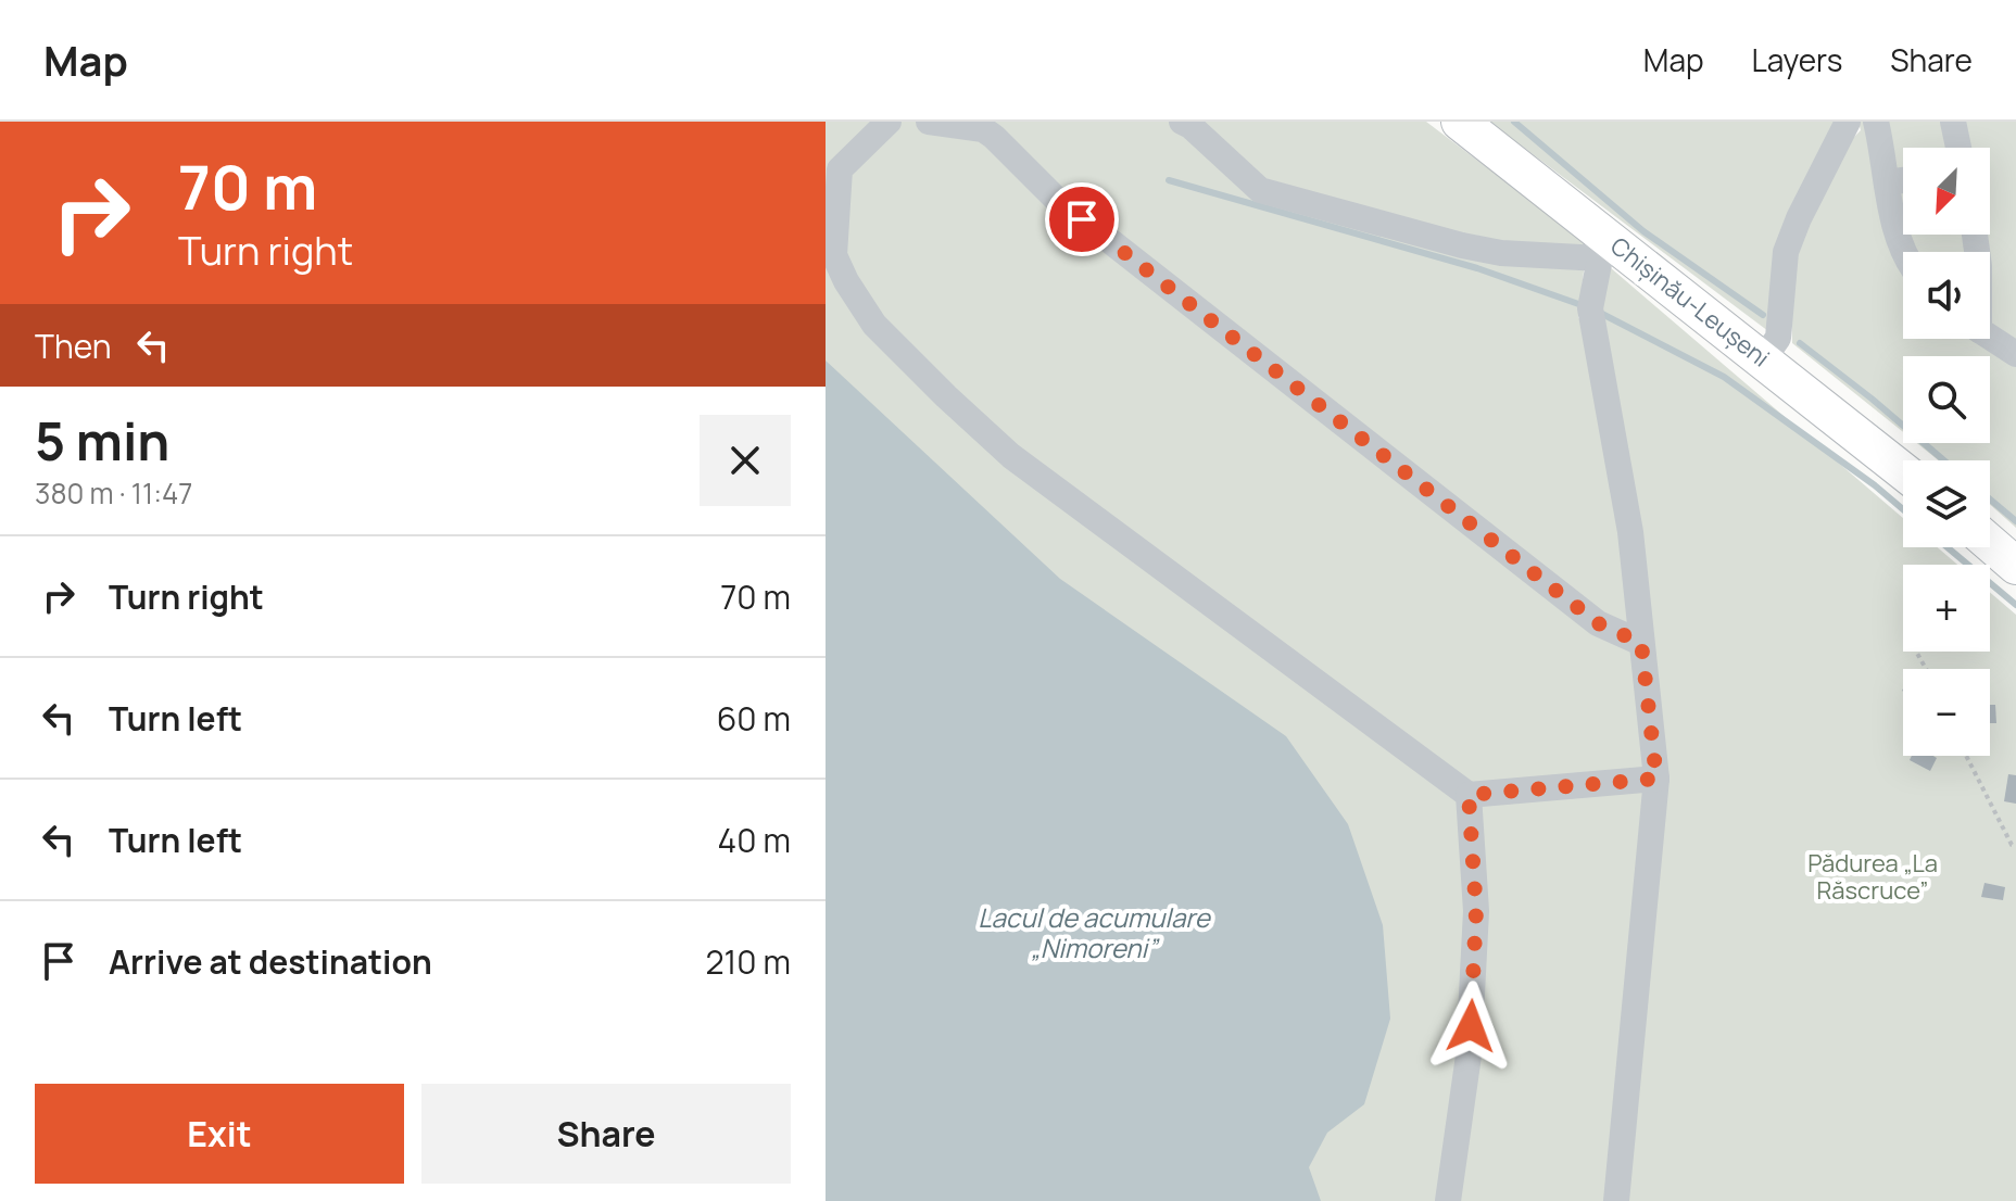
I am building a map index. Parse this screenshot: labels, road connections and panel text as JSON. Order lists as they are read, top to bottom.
{
  "streets": {
    "highway": ["Chișinău-Leușeni"]
  },
  "water": ["Lacul de acumulare „Nimoreni”"],
  "parks": ["Pădurea „La Răscruce”"],
  "north": "bottom left",
  "page": {
    "header": "Map",
    "nav": ["Map", "Layers", "Share"],
    "turn": ["70 m", "Turn right"],
    "map_buttons": ["+", "−"],
    "then": "Then",
    "heading": ["5 min", "380 m · 11:47"],
    "list": [
      {
        "name": "Turn right",
        "value": "70 m"
      },
      {
        "name": "Turn left",
        "value": "60 m"
      },
      {
        "name": "Turn left",
        "value": "40 m"
      },
      {
        "name": "Arrive at destination",
        "value": "210 m"
      }
    ],
    "buttons": ["Exit", "Share"]
  }
}
